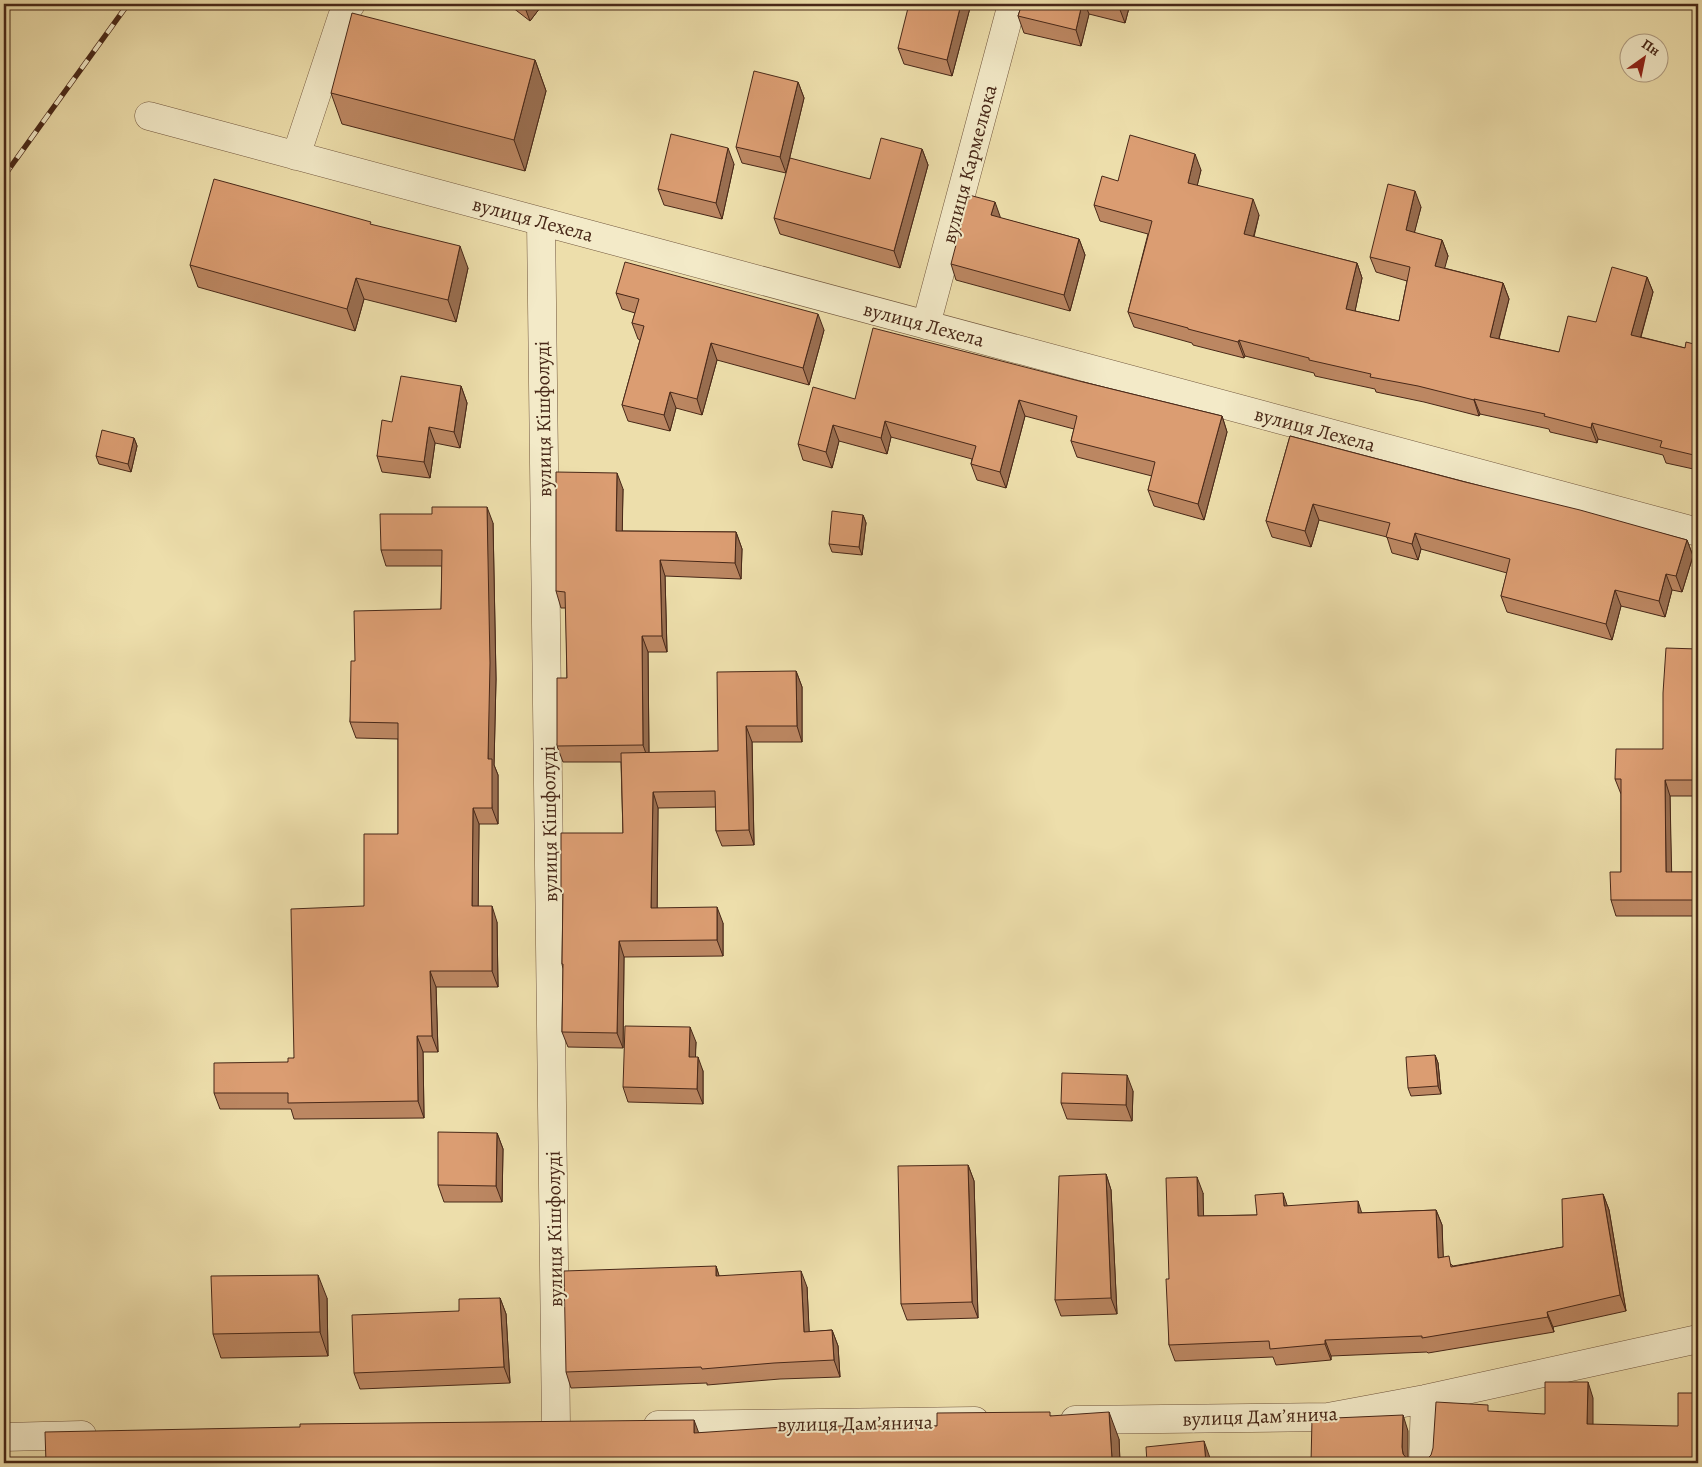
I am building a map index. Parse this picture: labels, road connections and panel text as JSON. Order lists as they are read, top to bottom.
{
  "streets": {
    "street": [
      "вулиця Кармелюка",
      "вулиця Лехела",
      "вулиця Кішфолуді",
      "вулиця Дамʼянича"
    ]
  },
  "crossings": [
    ["вулиця Кармелюка", "вулиця Лехела"],
    ["вулиця Лехела", "вулиця Кішфолуді"]
  ],
  "north": "top right"
}
